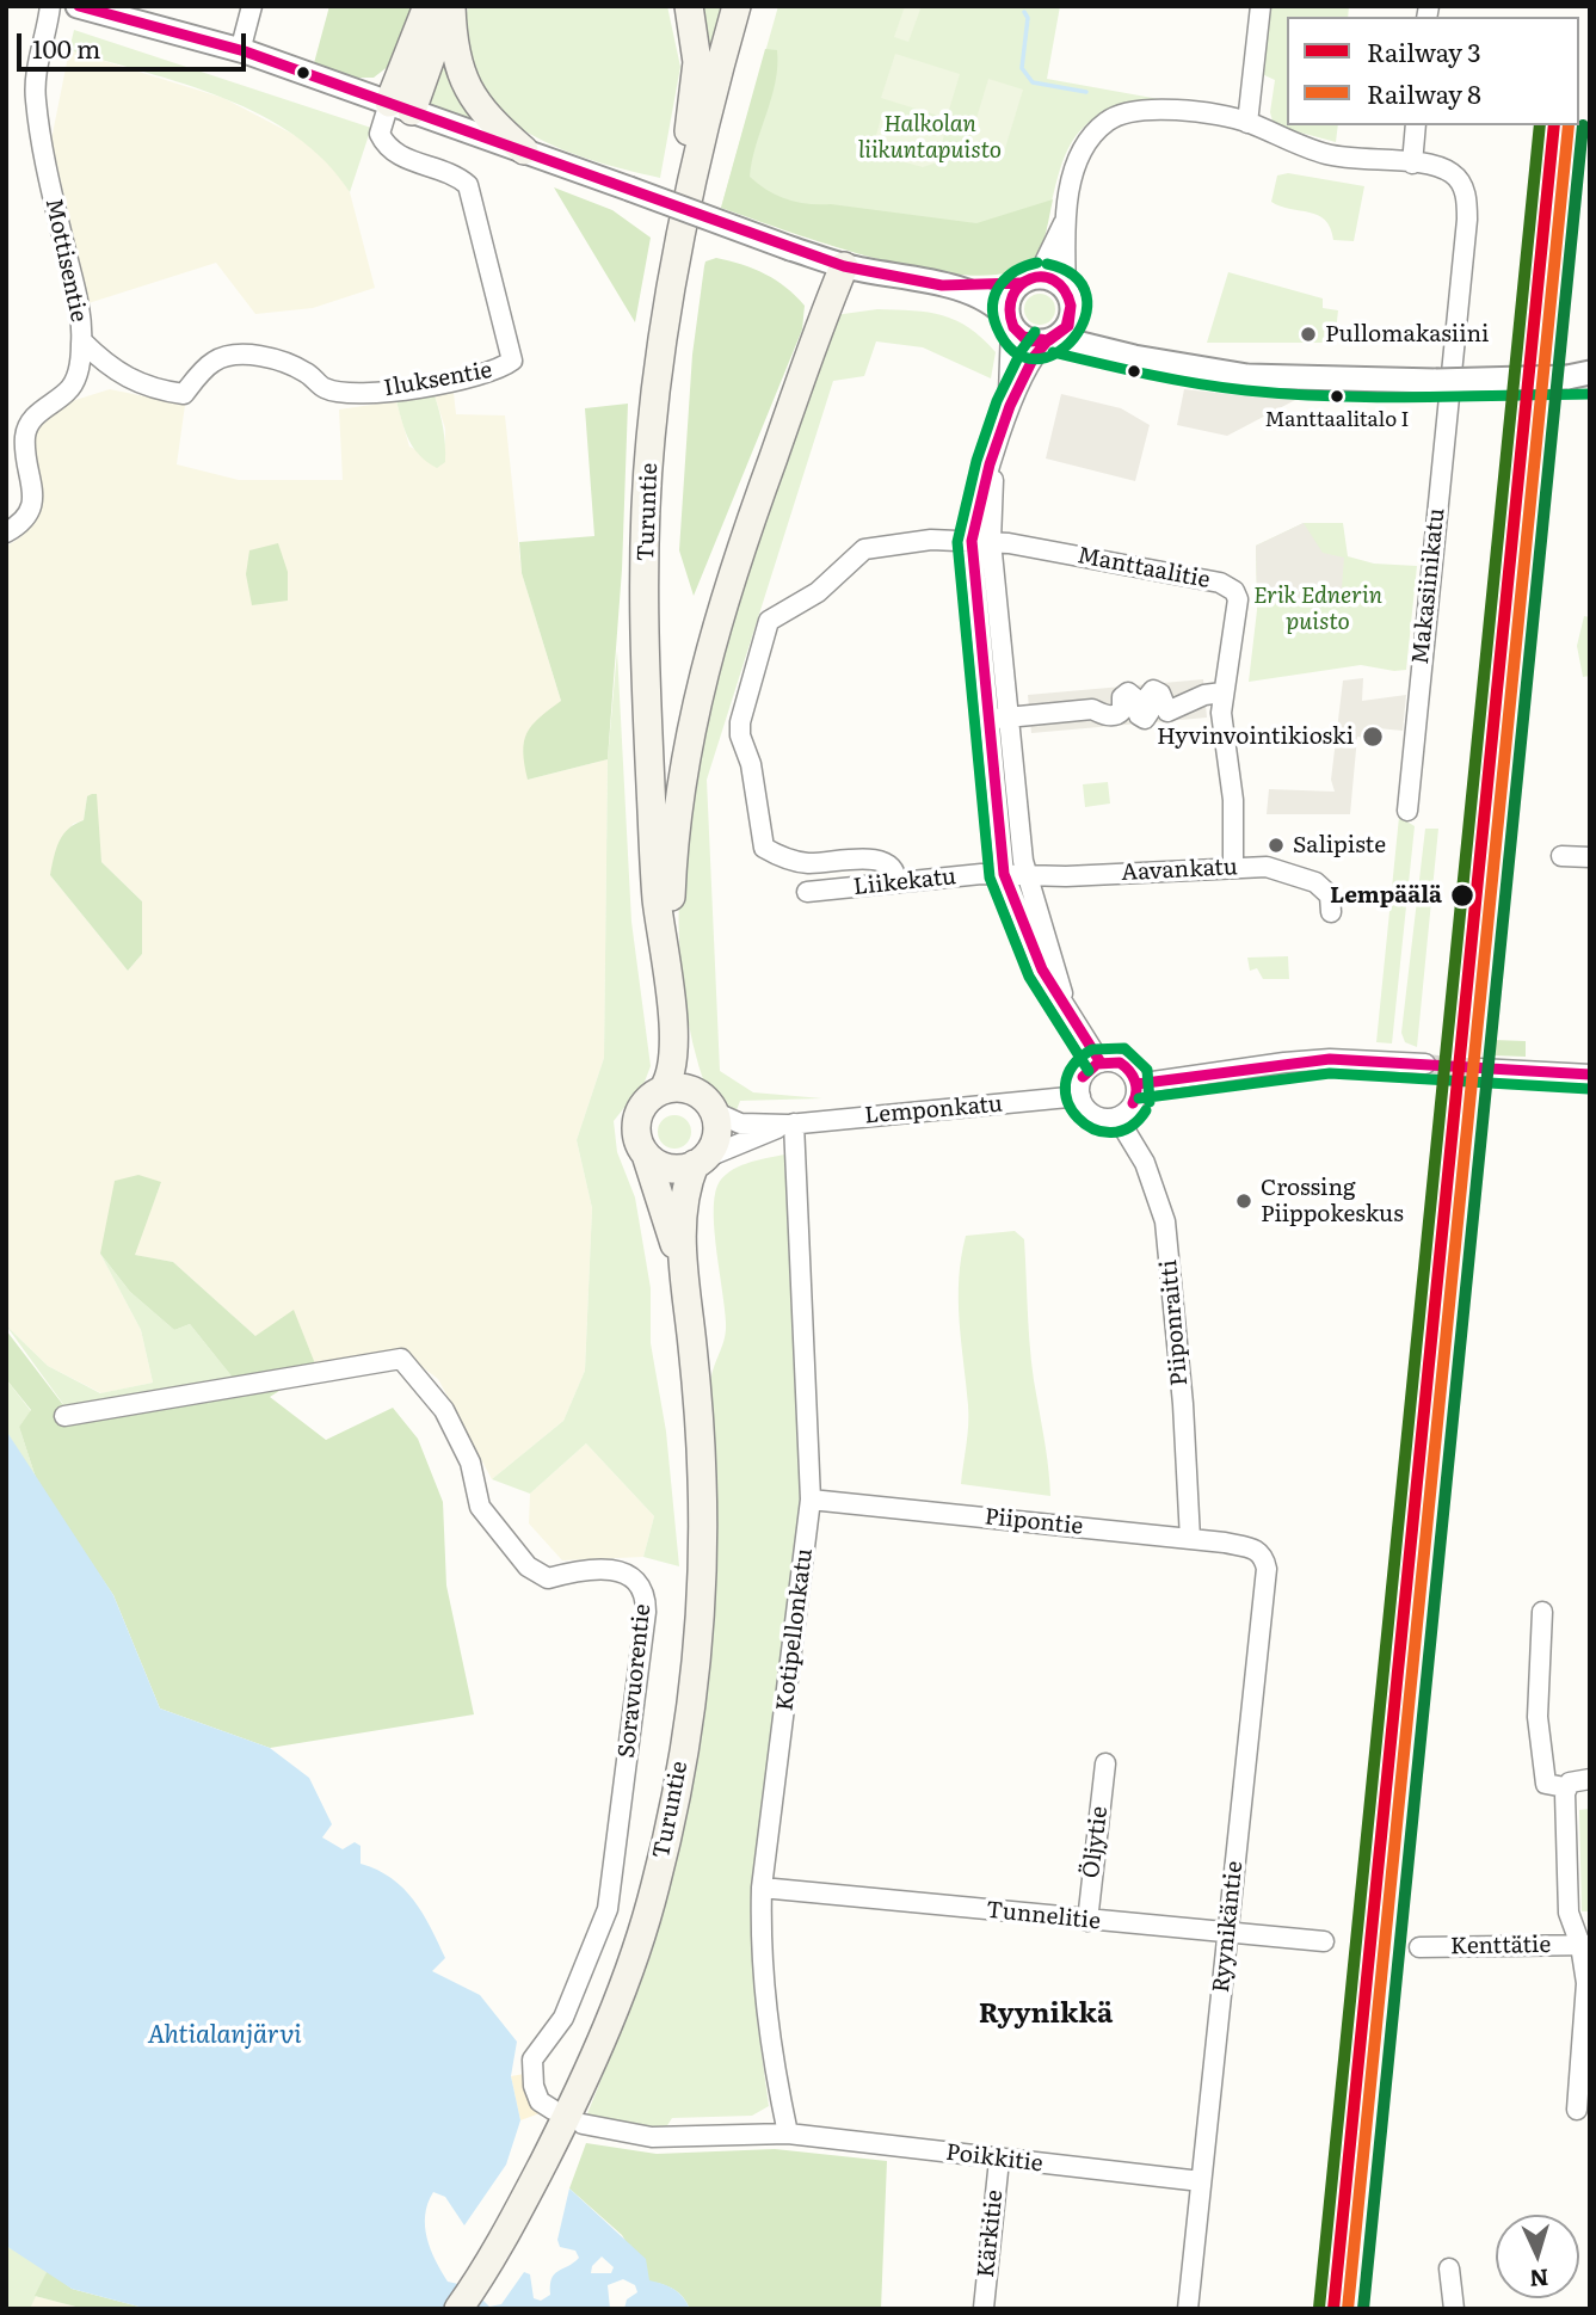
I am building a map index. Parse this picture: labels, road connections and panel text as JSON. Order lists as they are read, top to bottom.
{
  "streets": {
    "main road": ["Turuntie"],
    "street": [
      "Mottisentie",
      "Iluksentie",
      "Manttaalitie",
      "Makasiinikatu",
      "Aavankatu",
      "Liikekatu",
      "Lemponkatu",
      "Piiponraitti",
      "Piipontie",
      "Kotipellonkatu",
      "Soravuorentie",
      "Öljytie",
      "Tunnelitie",
      "Ryynikäntie",
      "Kenttätie",
      "Poikkitie",
      "Kärkitie"
    ]
  },
  "crossings": [
    ["Mottisentie", "Iluksentie"],
    ["Turuntie", "Lemponkatu"],
    ["Manttaalitie", "Aavankatu"],
    ["Manttaalitie", "Liikekatu"],
    ["Aavankatu", "Liikekatu"],
    ["Lemponkatu", "Piiponraitti"],
    ["Lemponkatu", "Kotipellonkatu"],
    ["Piiponraitti", "Piipontie"],
    ["Piipontie", "Kotipellonkatu"],
    ["Piipontie", "Ryynikäntie"],
    ["Kotipellonkatu", "Tunnelitie"],
    ["Kotipellonkatu", "Poikkitie"],
    ["Öljytie", "Tunnelitie"],
    ["Tunnelitie", "Ryynikäntie"],
    ["Ryynikäntie", "Poikkitie"],
    ["Poikkitie", "Kärkitie"]
  ],
  "districts": ["Ryynikkä"],
  "water": ["Ahtialanjärvi"],
  "parks": ["Halkolan liikuntapuisto", "Erik Ednerin puisto"],
  "places": [
    "Pullomakasiini",
    "Manttaalitalo I",
    "Hyvinvointikioski",
    "Salipiste",
    "Lempäälä",
    "Crossing Piippokeskus"
  ],
  "lines": ["rail line 3", "rail line 8"],
  "legend": ["Railway 3", "Railway 8"],
  "scale_bar": "100 m",
  "north": "bottom"
}
